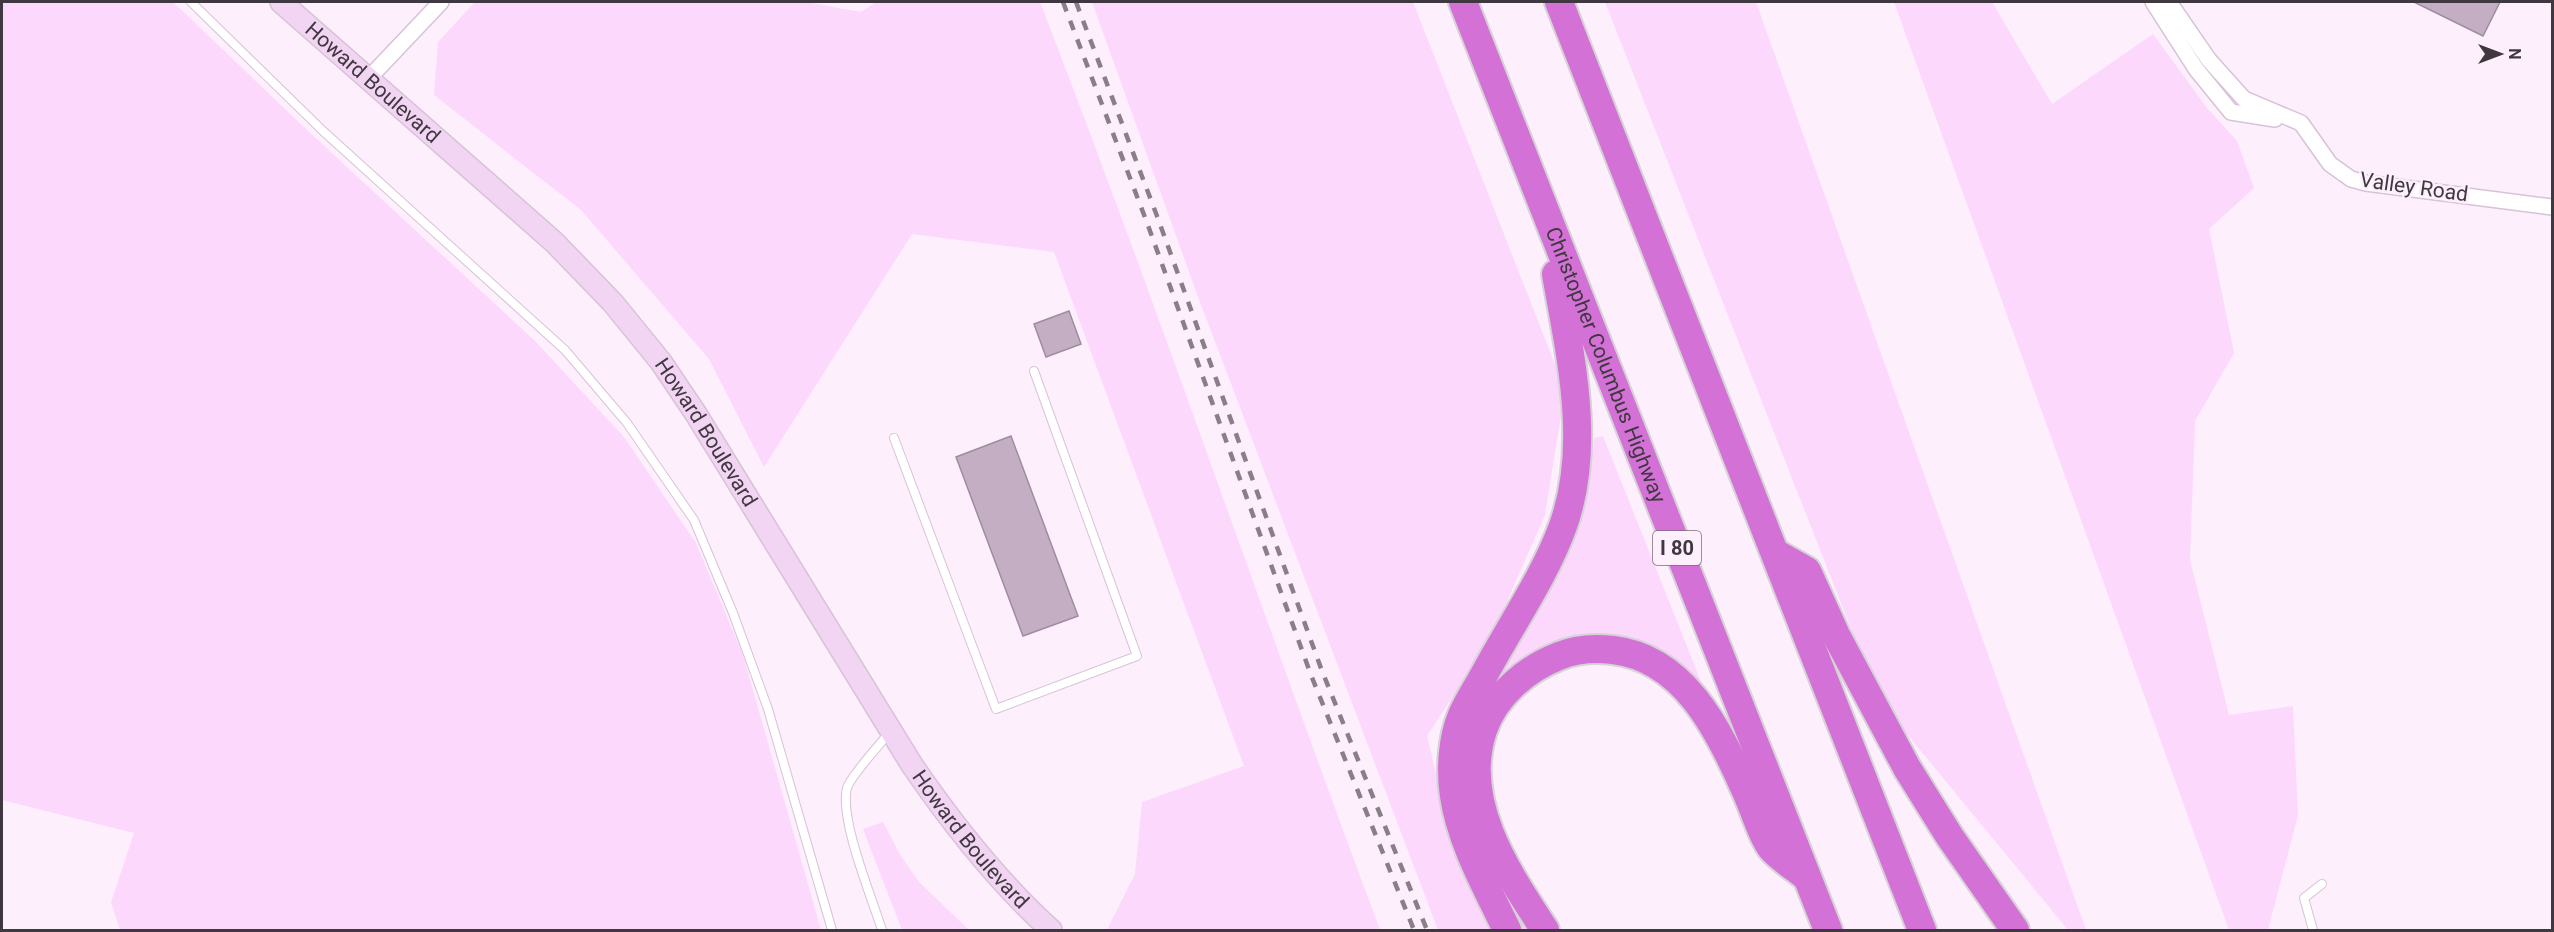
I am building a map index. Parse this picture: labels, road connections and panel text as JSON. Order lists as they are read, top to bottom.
{
  "streets": {
    "highway": ["Christopher Columbus Highway", "I 80"],
    "main road": ["Howard Boulevard"],
    "street": ["Valley Road"]
  },
  "north": "right"
}
